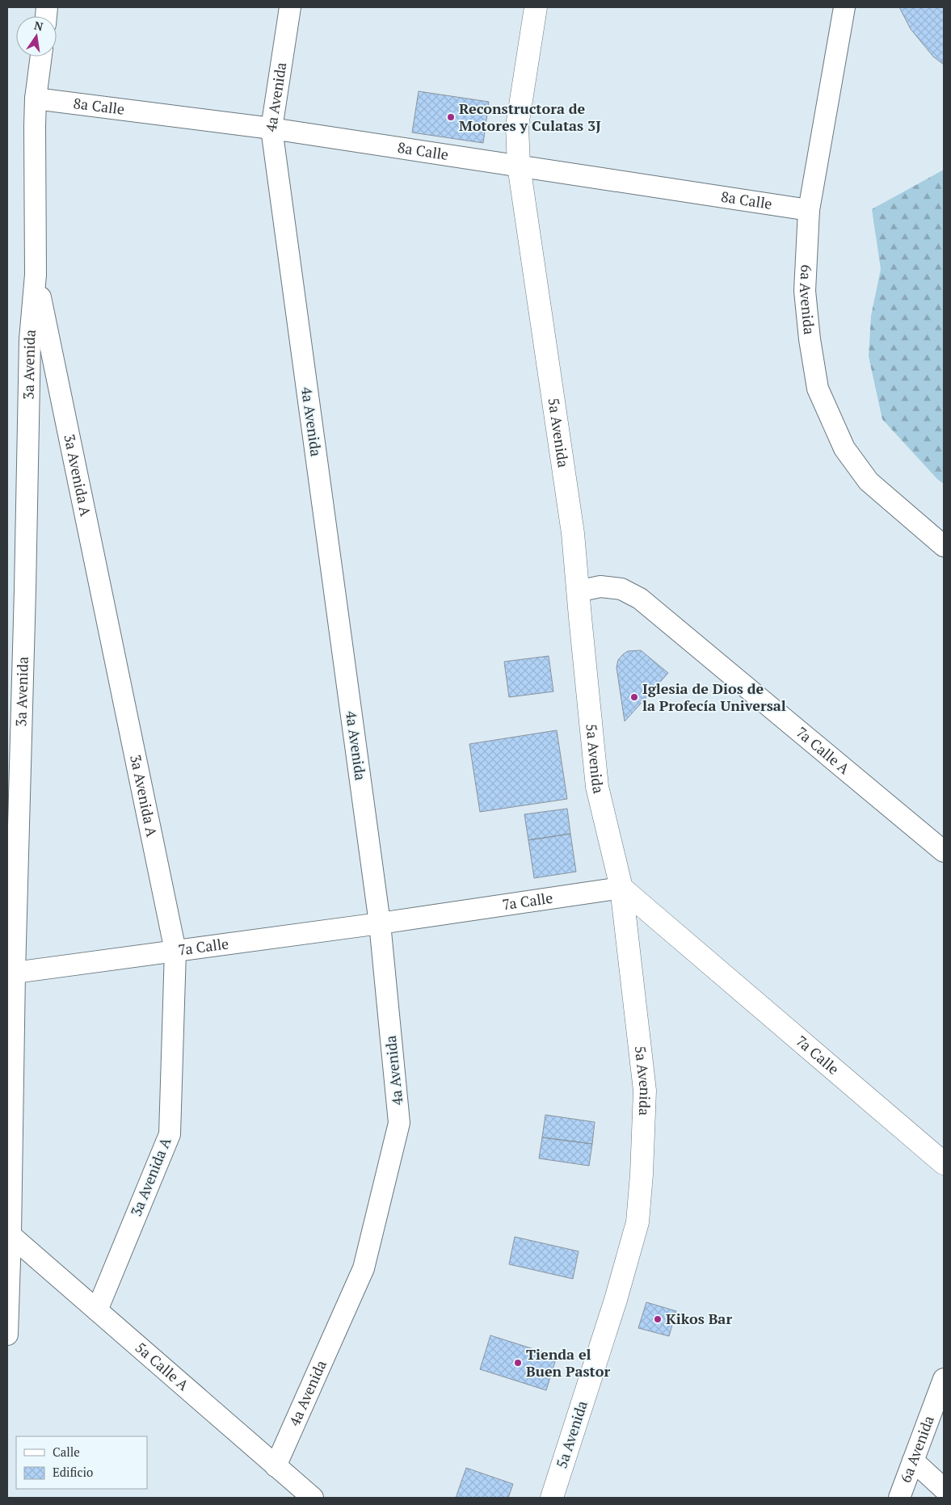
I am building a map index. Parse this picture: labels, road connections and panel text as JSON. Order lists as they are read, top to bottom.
{
  "streets": {
    "main road": ["5a Avenida", "7a Calle"],
    "street": [
      "4a Avenida",
      "8a Calle",
      "6a Avenida",
      "3a Avenida",
      "3a Avenida A",
      "7a Calle A",
      "5a Calle A"
    ]
  },
  "crossings": [
    ["4a Avenida", "8a Calle"],
    ["4a Avenida", "7a Calle"],
    ["4a Avenida", "5a Calle A"],
    ["8a Calle", "6a Avenida"],
    ["8a Calle", "3a Avenida"],
    ["8a Calle", "5a Avenida"],
    ["3a Avenida", "3a Avenida A"],
    ["3a Avenida", "7a Calle"],
    ["3a Avenida", "5a Calle A"],
    ["5a Avenida", "7a Calle A"],
    ["5a Avenida", "7a Calle"],
    ["3a Avenida A", "7a Calle"],
    ["3a Avenida A", "5a Calle A"]
  ],
  "places": [
    "Reconstructora de Motores y Culatas 3J",
    "Iglesia de Dios de la Profecía Universal",
    "Kikos Bar",
    "Tienda el Buen Pastor"
  ],
  "legend": ["Calle", "Edificio"],
  "north": "top"
}
